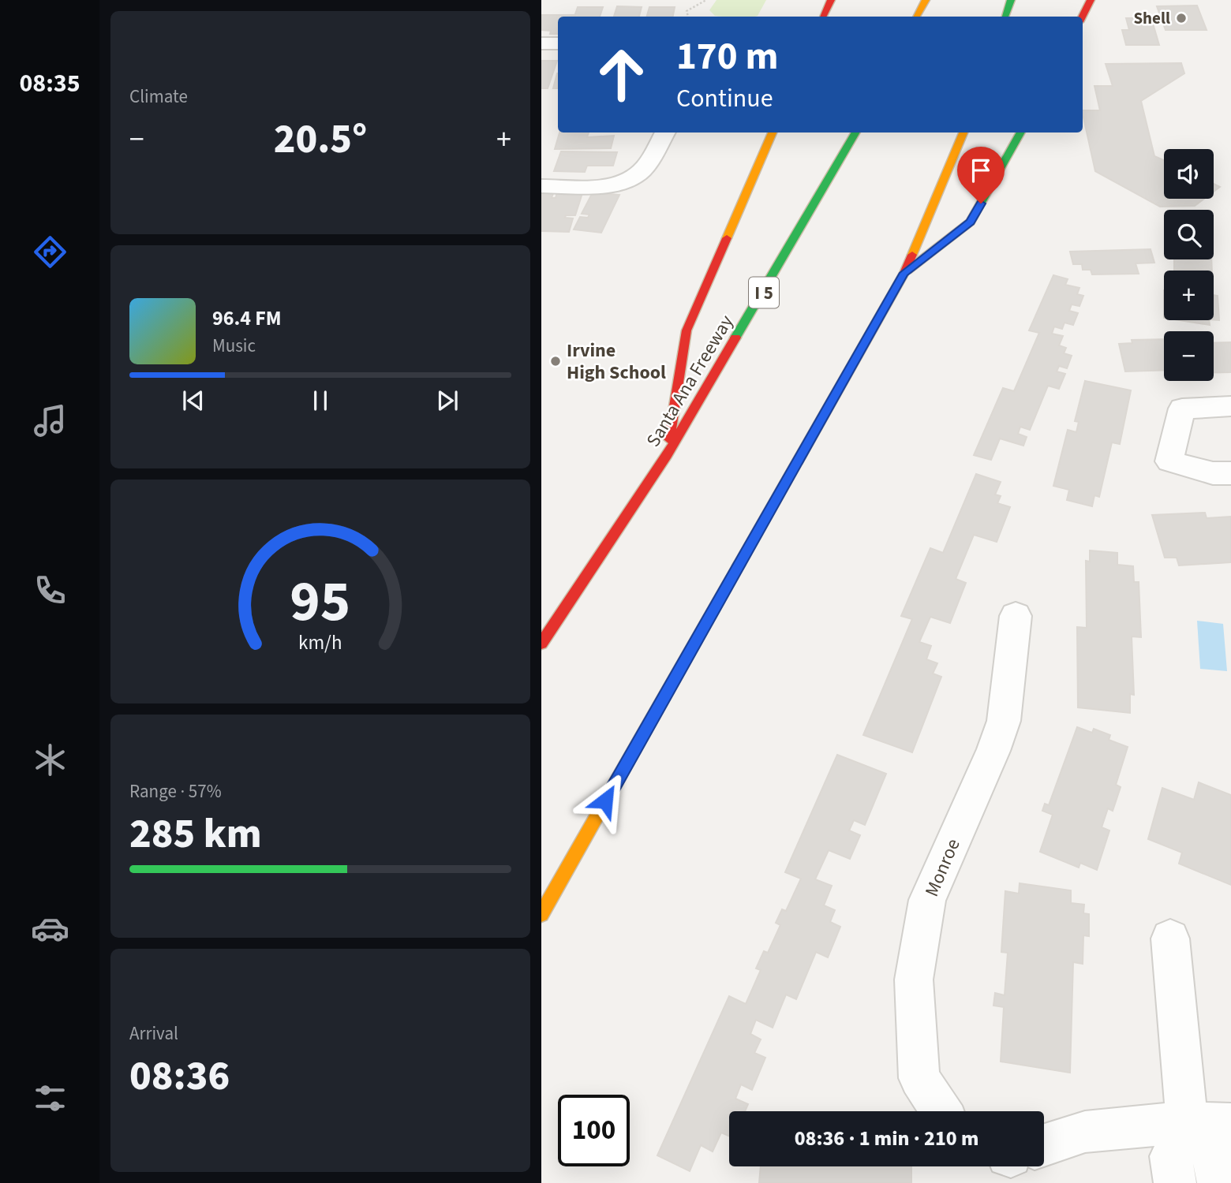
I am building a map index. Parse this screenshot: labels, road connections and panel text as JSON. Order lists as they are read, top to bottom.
{
  "streets": {
    "highway": ["I 5", "Santa Ana Freeway"],
    "street": ["Monroe"]
  },
  "places": ["Shell", "Irvine High School"],
  "page": {
    "tabs": "08:35",
    "tile": [
      "Climate",
      ["Range · 57%", "285 km"],
      ["Arrival", "08:36"]
    ],
    "turn": ["170 m", "Continue"],
    "heat": ["−", "20.5°", "+"],
    "map_buttons": ["+", "−"],
    "song": ["96.4 FM", "Music"],
    "limit": "100",
    "trip": "08:36 · 1 min · 210 m",
    "gauge": ["95", "km/h"]
  }
}
